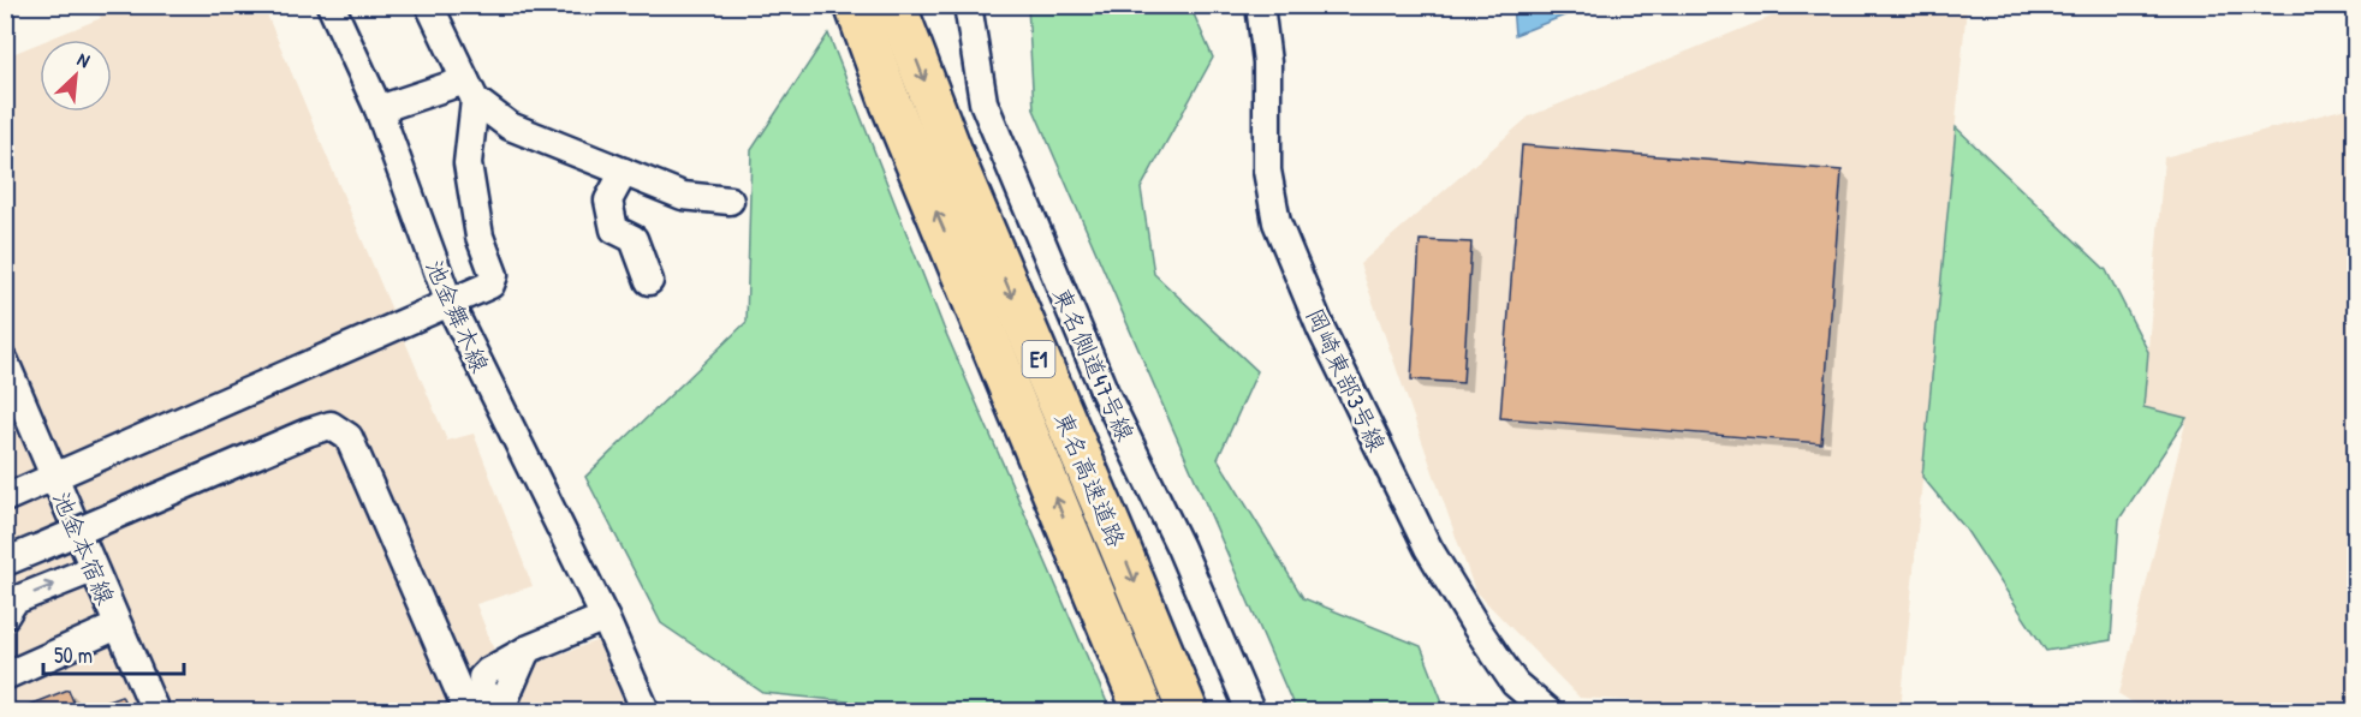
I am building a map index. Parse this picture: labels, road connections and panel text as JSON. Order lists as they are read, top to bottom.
{
  "streets": {
    "highway": ["E1", "東名高速道路"],
    "street": [
      "池金舞木線",
      "東名側道47号線",
      "岡崎東部3号線",
      "池金本宿線"
    ]
  },
  "scale_bar": "50 m",
  "north": "top right"
}
